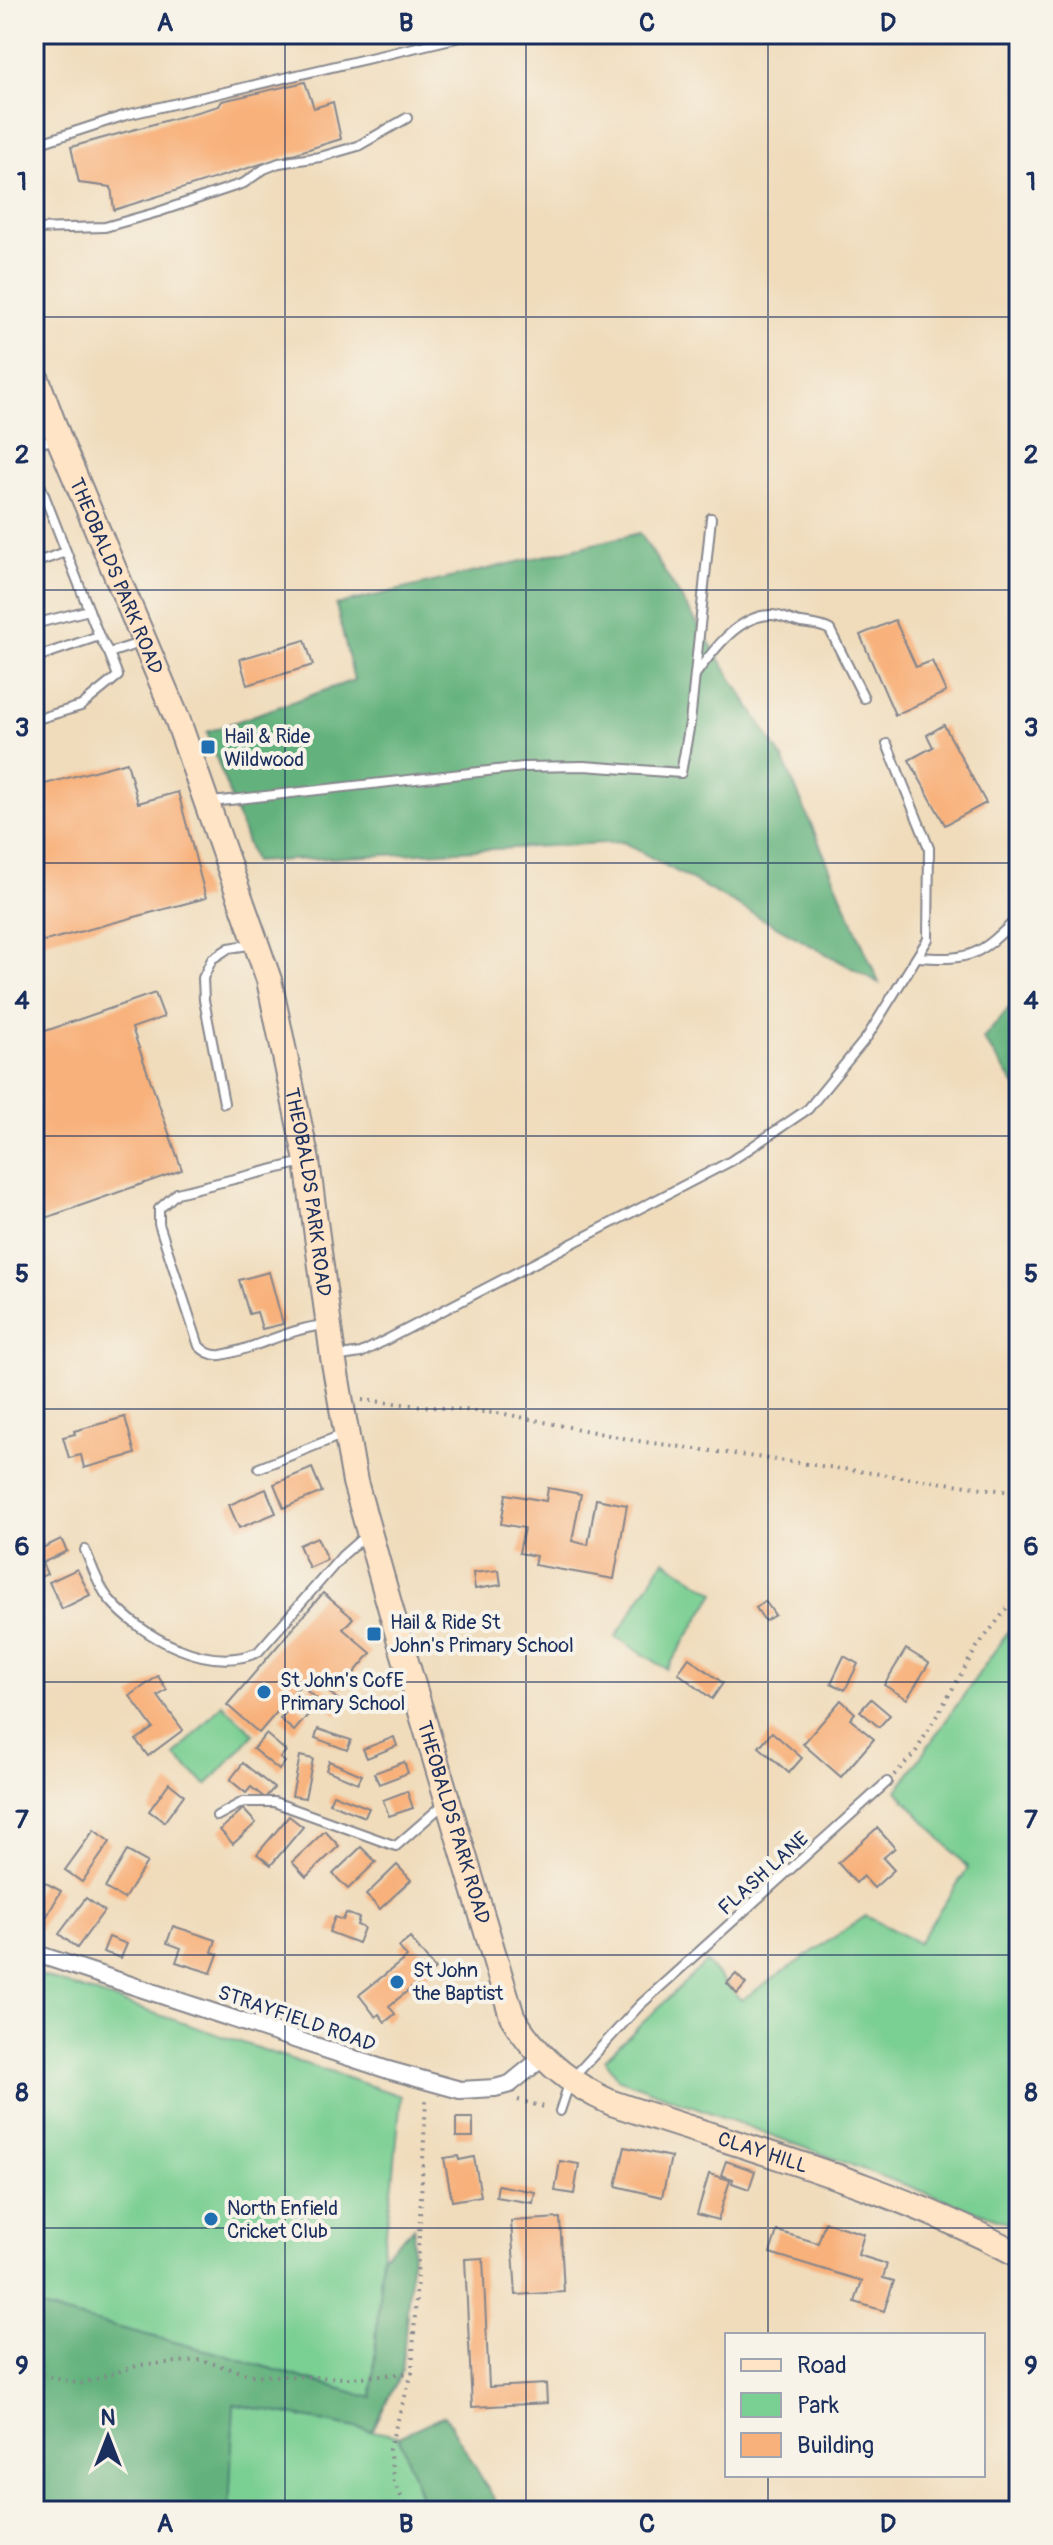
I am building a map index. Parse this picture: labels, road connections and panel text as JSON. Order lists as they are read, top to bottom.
{
  "streets": {
    "street": ["THEOBALDS PARK ROAD", "STRAYFIELD ROAD", "CLAY HILL"],
    "lane": ["FLASH LANE"]
  },
  "crossings": [
    ["THEOBALDS PARK ROAD", "CLAY HILL"],
    ["FLASH LANE", "CLAY HILL"],
    ["STRAYFIELD ROAD", "CLAY HILL"]
  ],
  "places": {
    "transit": ["Hail & Ride Wildwood", "Hail & Ride St John's Primary School"],
    "other": ["St John's CofE Primary School", "St John the Baptist", "North Enfield Cricket Club"]
  },
  "legend": ["Road", "Park", "Building"],
  "north": "top",
  "grid": {
    "columns": [
      "A",
      "B",
      "C",
      "D"
    ],
    "rows": [
      "1",
      "2",
      "3",
      "4",
      "5",
      "6",
      "7",
      "8",
      "9"
    ]
  }
}
